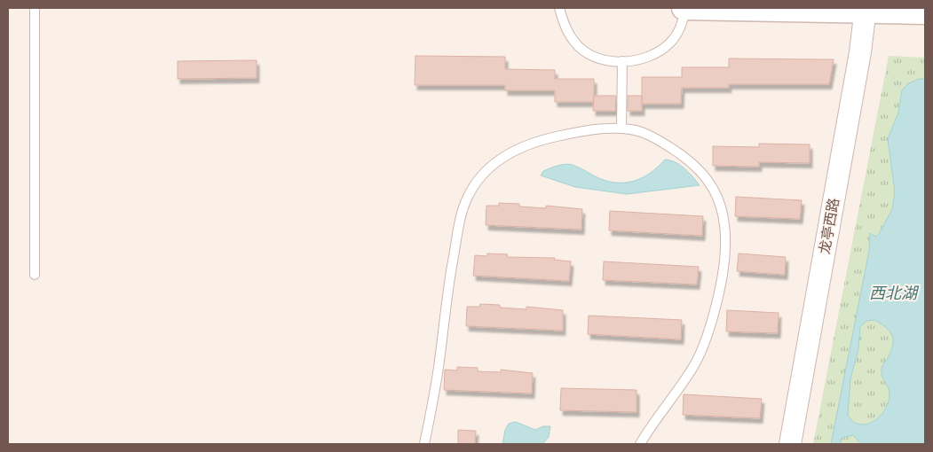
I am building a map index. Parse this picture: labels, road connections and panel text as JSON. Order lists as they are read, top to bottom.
{
  "streets": {
    "street": ["龙亭西路"]
  },
  "water": ["西北湖"]
}
